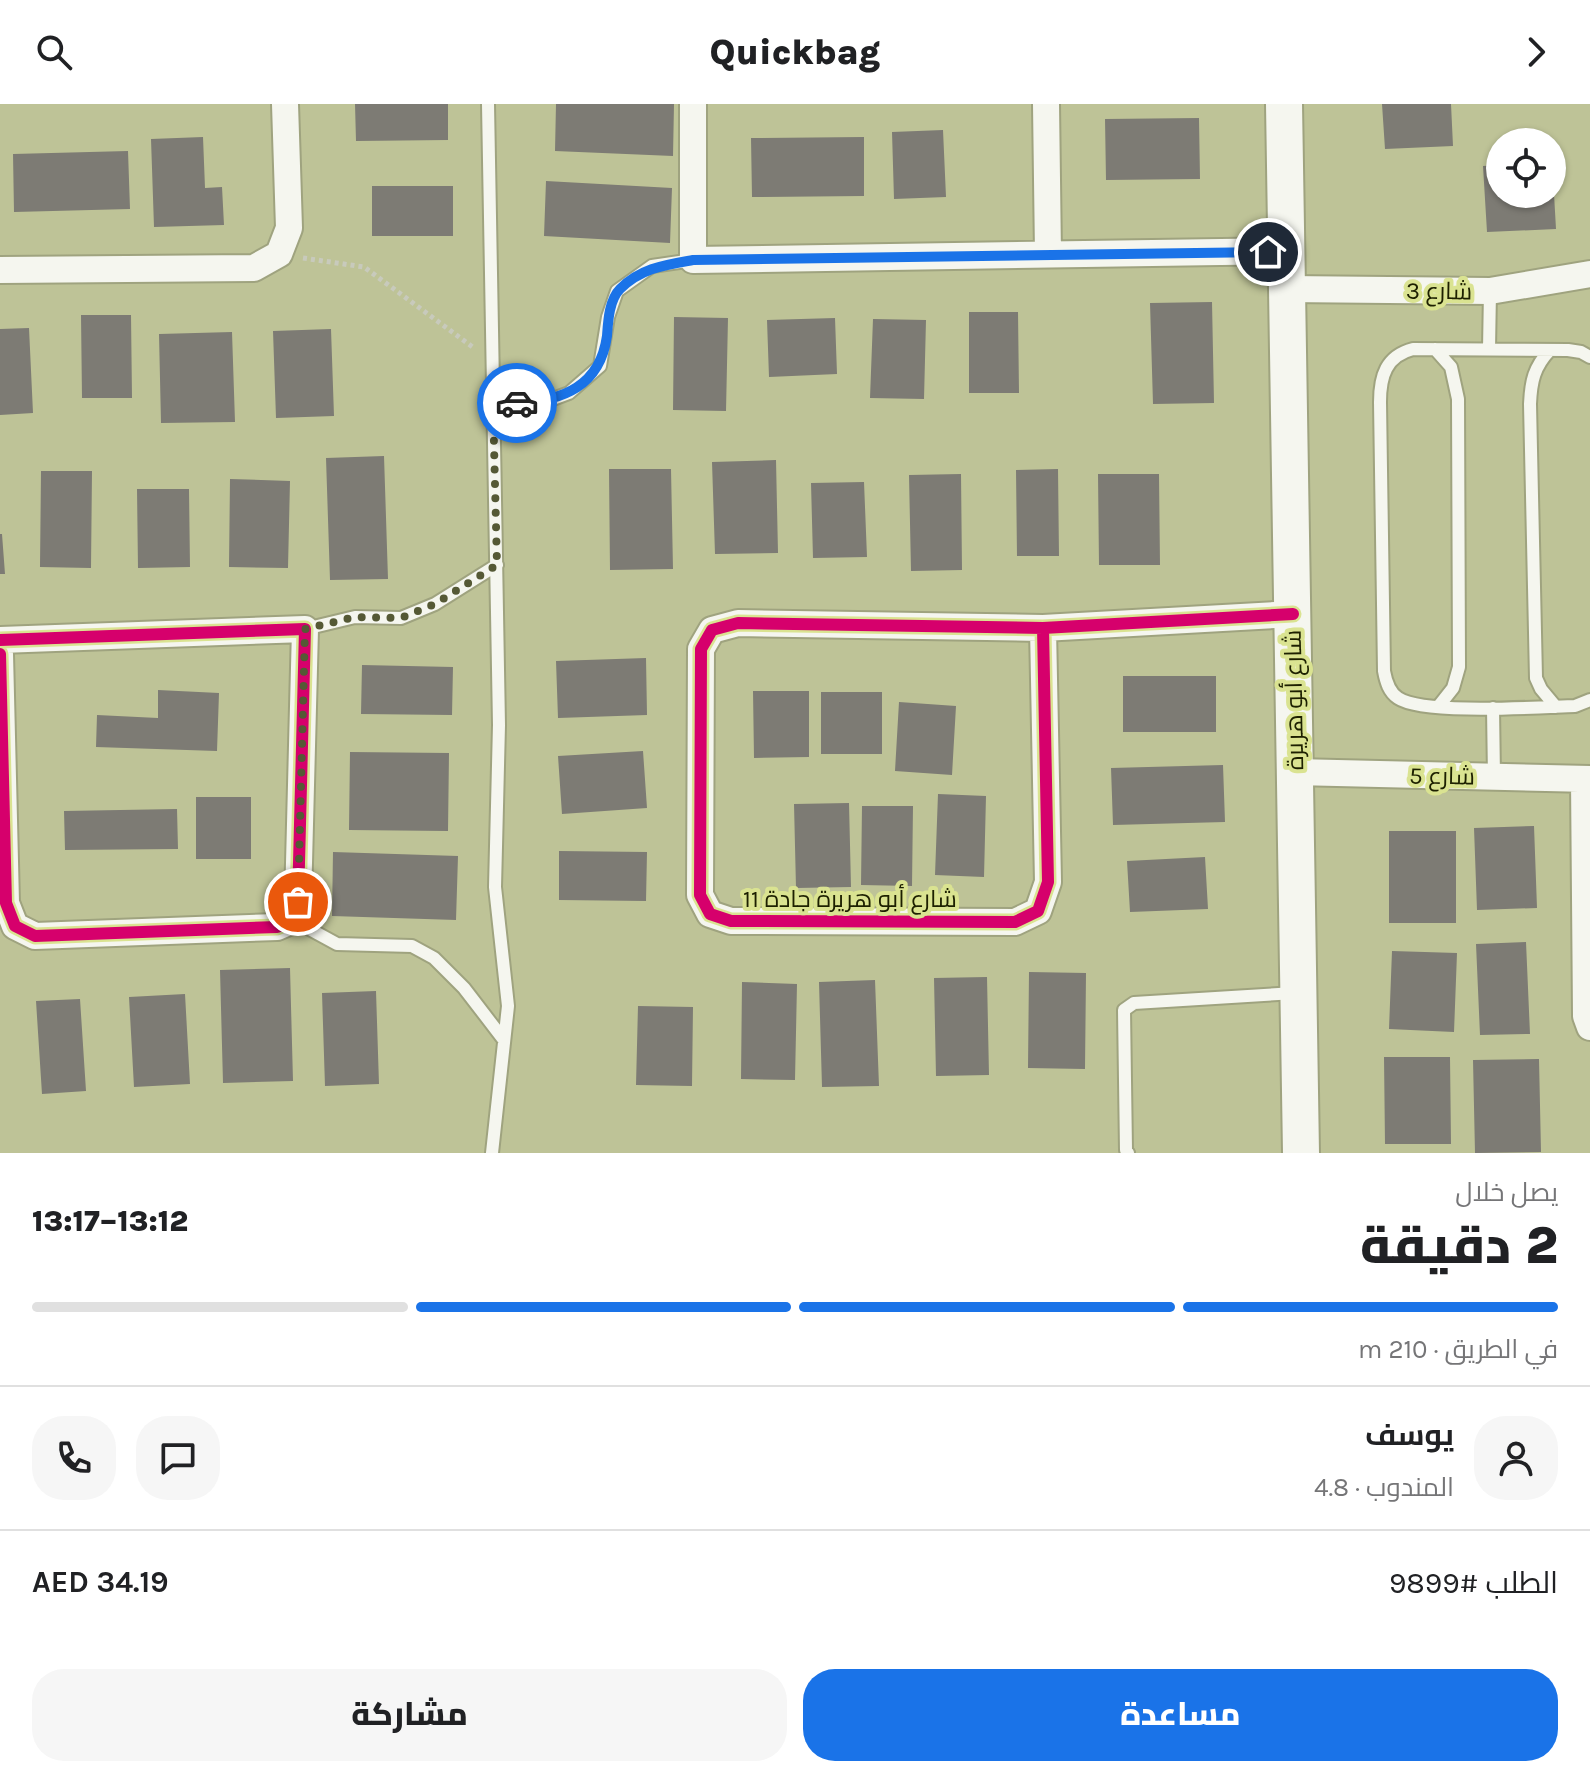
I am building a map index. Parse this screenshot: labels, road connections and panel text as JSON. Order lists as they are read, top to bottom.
{
  "streets": {
    "street": [
      "شارع 3",
      "شارع أبو هريرة",
      "شارع 5",
      "شارع أبو هريرة جادة 11"
    ]
  },
  "crossings": [
    ["شارع 3", "شارع أبو هريرة"],
    ["شارع أبو هريرة", "شارع 5"],
    ["شارع أبو هريرة", "شارع أبو هريرة جادة 11"]
  ],
  "page": {
    "header": "Quickbag",
    "heading": ["2 دقيقة", "يصل خلال", "13:12–13:17"],
    "panel": [
      "يوسف",
      "المندوب · 4.8",
      "الطلب #9899",
      "AED 34.19"
    ],
    "bar": "في الطريق · 210 m",
    "buttons": ["مساعدة", "مشاركة"]
  }
}
